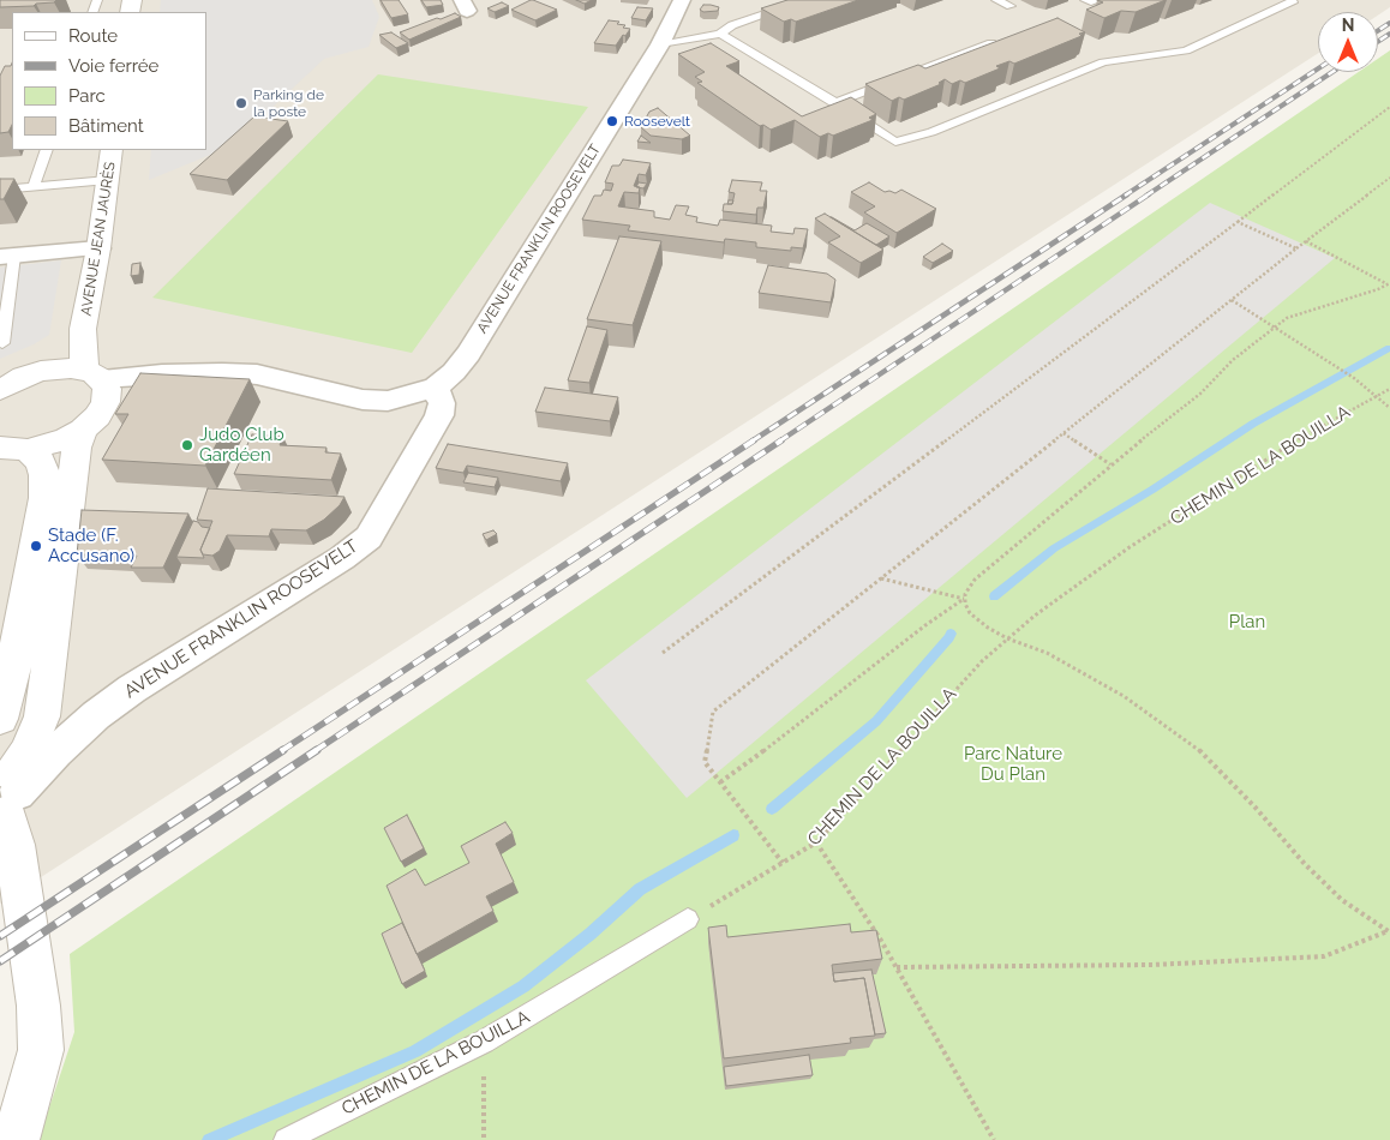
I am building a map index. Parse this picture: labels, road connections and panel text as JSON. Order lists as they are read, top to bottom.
{
  "streets": {
    "street": ["AVENUE JEAN JAURÈS", "AVENUE FRANKLIN ROOSEVELT"],
    "lane": ["CHEMIN DE LA BOUILLA"]
  },
  "parks": ["Plan", "Parc Nature Du Plan"],
  "places": [
    "Parking de la poste",
    "Roosevelt",
    "Judo Club Gardéen",
    "Stade (F. Accusano)"
  ],
  "legend": [
    "Route",
    "Voie ferrée",
    "Parc",
    "Bâtiment"
  ],
  "north": "top"
}
